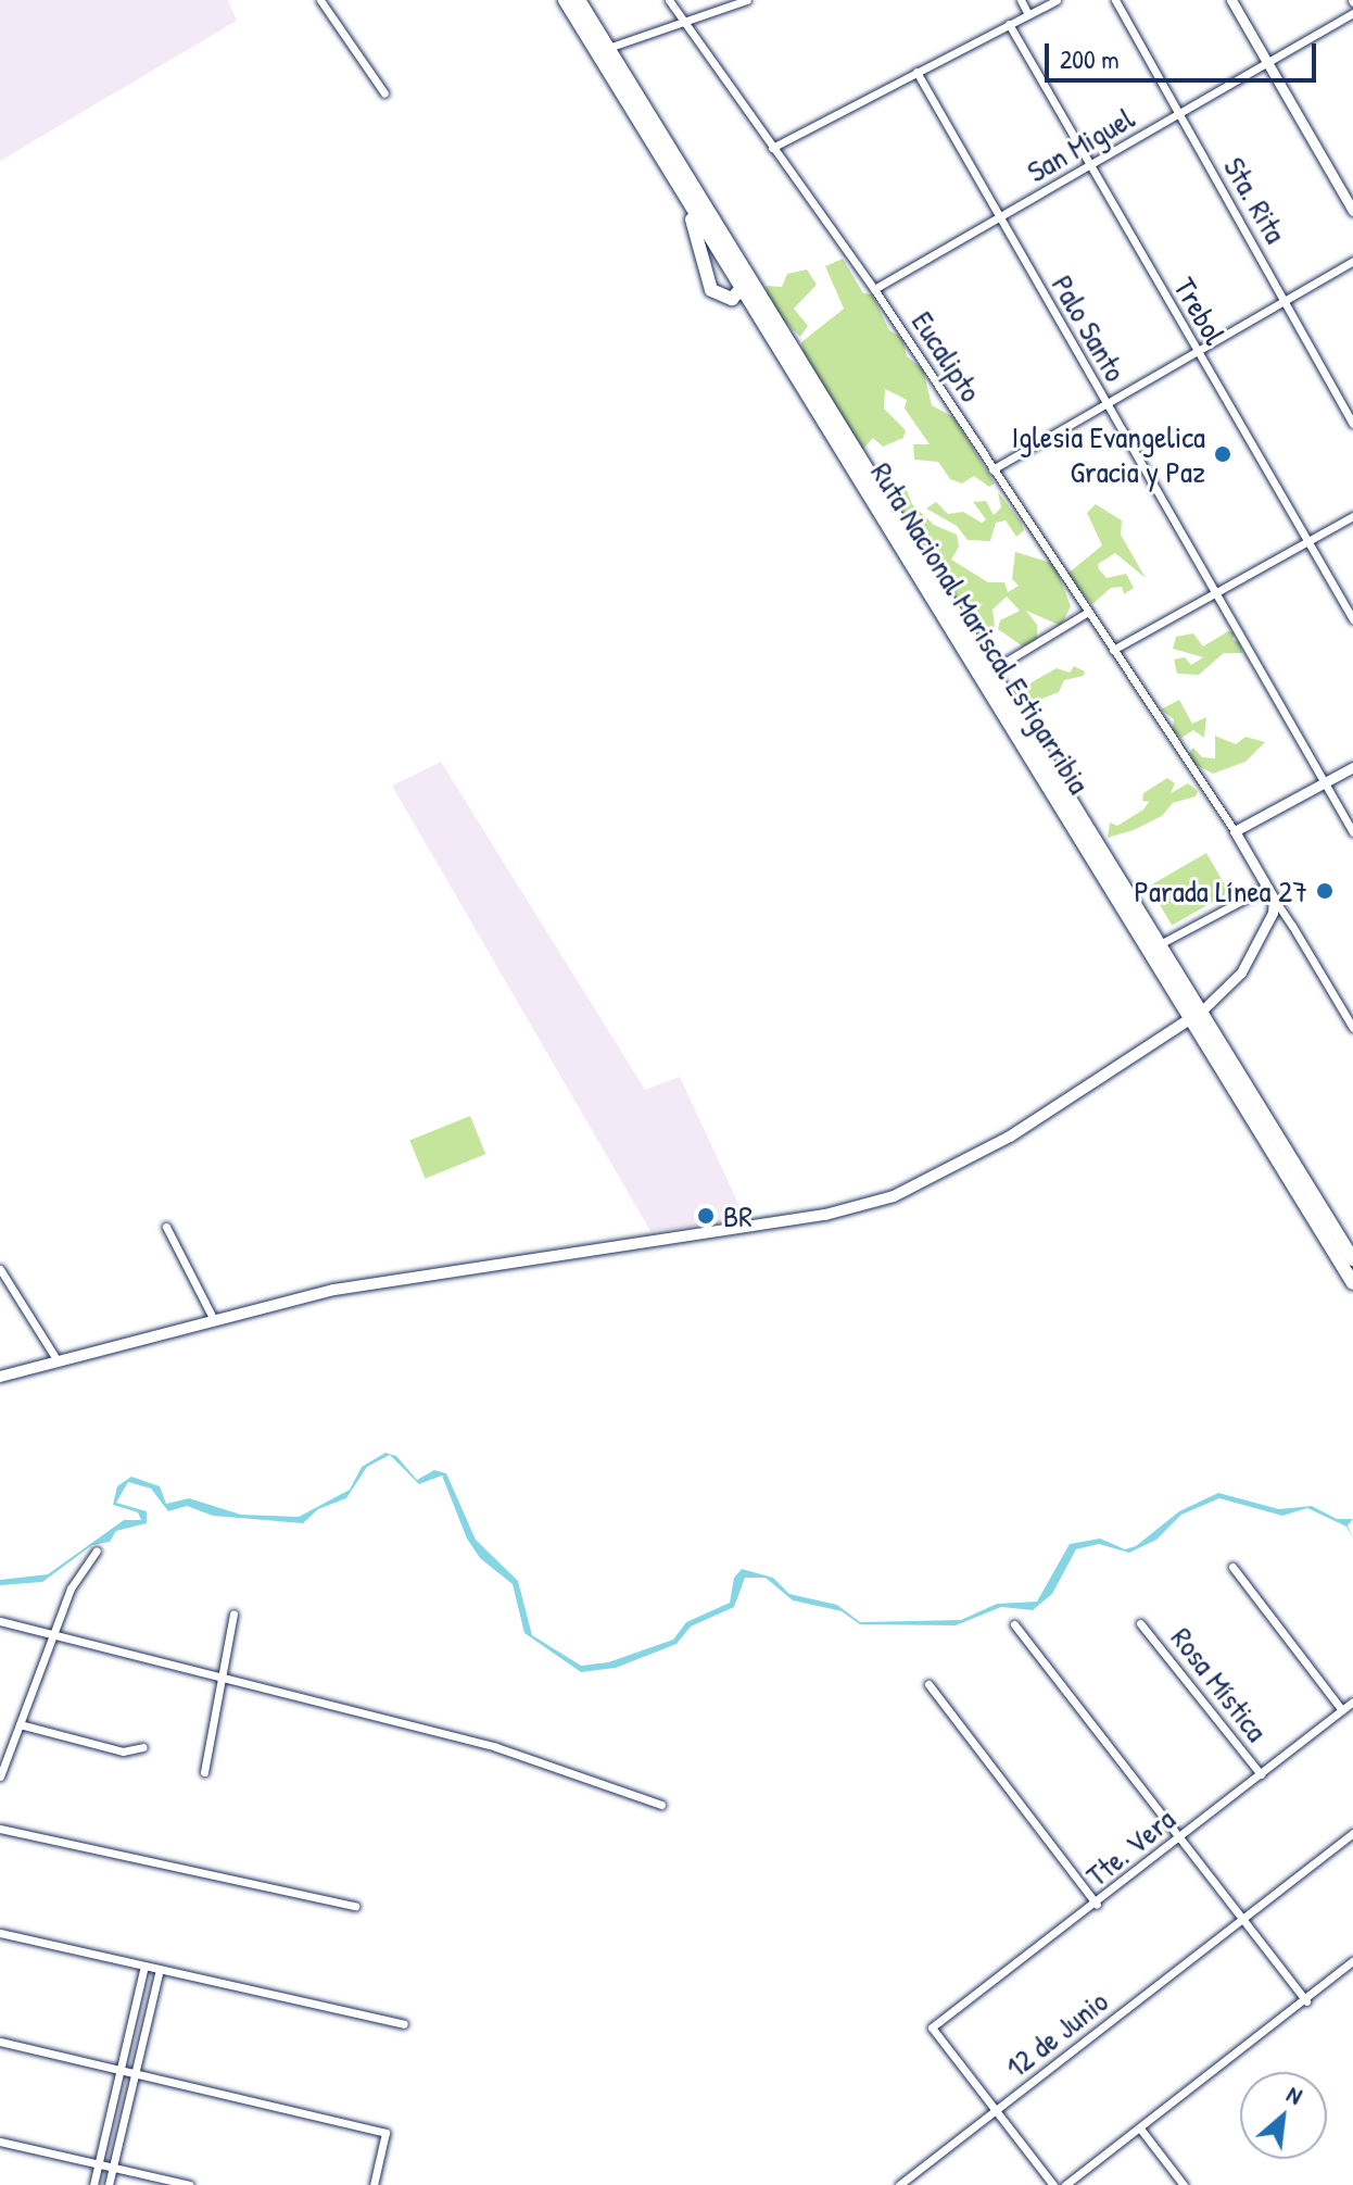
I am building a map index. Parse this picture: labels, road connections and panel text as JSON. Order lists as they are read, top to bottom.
{
  "streets": {
    "highway": ["Ruta Nacional Mariscal Estigarribia"],
    "street": [
      "San Miguel",
      "Sta. Rita",
      "Trebol",
      "Palo Santo",
      "Eucalipto",
      "Rosa Mística",
      "Tte. Vera",
      "12 de Junio"
    ]
  },
  "crossings": [
    ["San Miguel", "Sta. Rita"],
    ["San Miguel", "Trebol"],
    ["San Miguel", "Palo Santo"],
    ["San Miguel", "Eucalipto"],
    ["Rosa Mística", "Tte. Vera"],
    ["Tte. Vera", "12 de Junio"]
  ],
  "places": ["Iglesia Evangelica Gracia y Paz", "Parada Línea 27", "BR"],
  "scale_bar": "200 m",
  "north": "top right"
}
